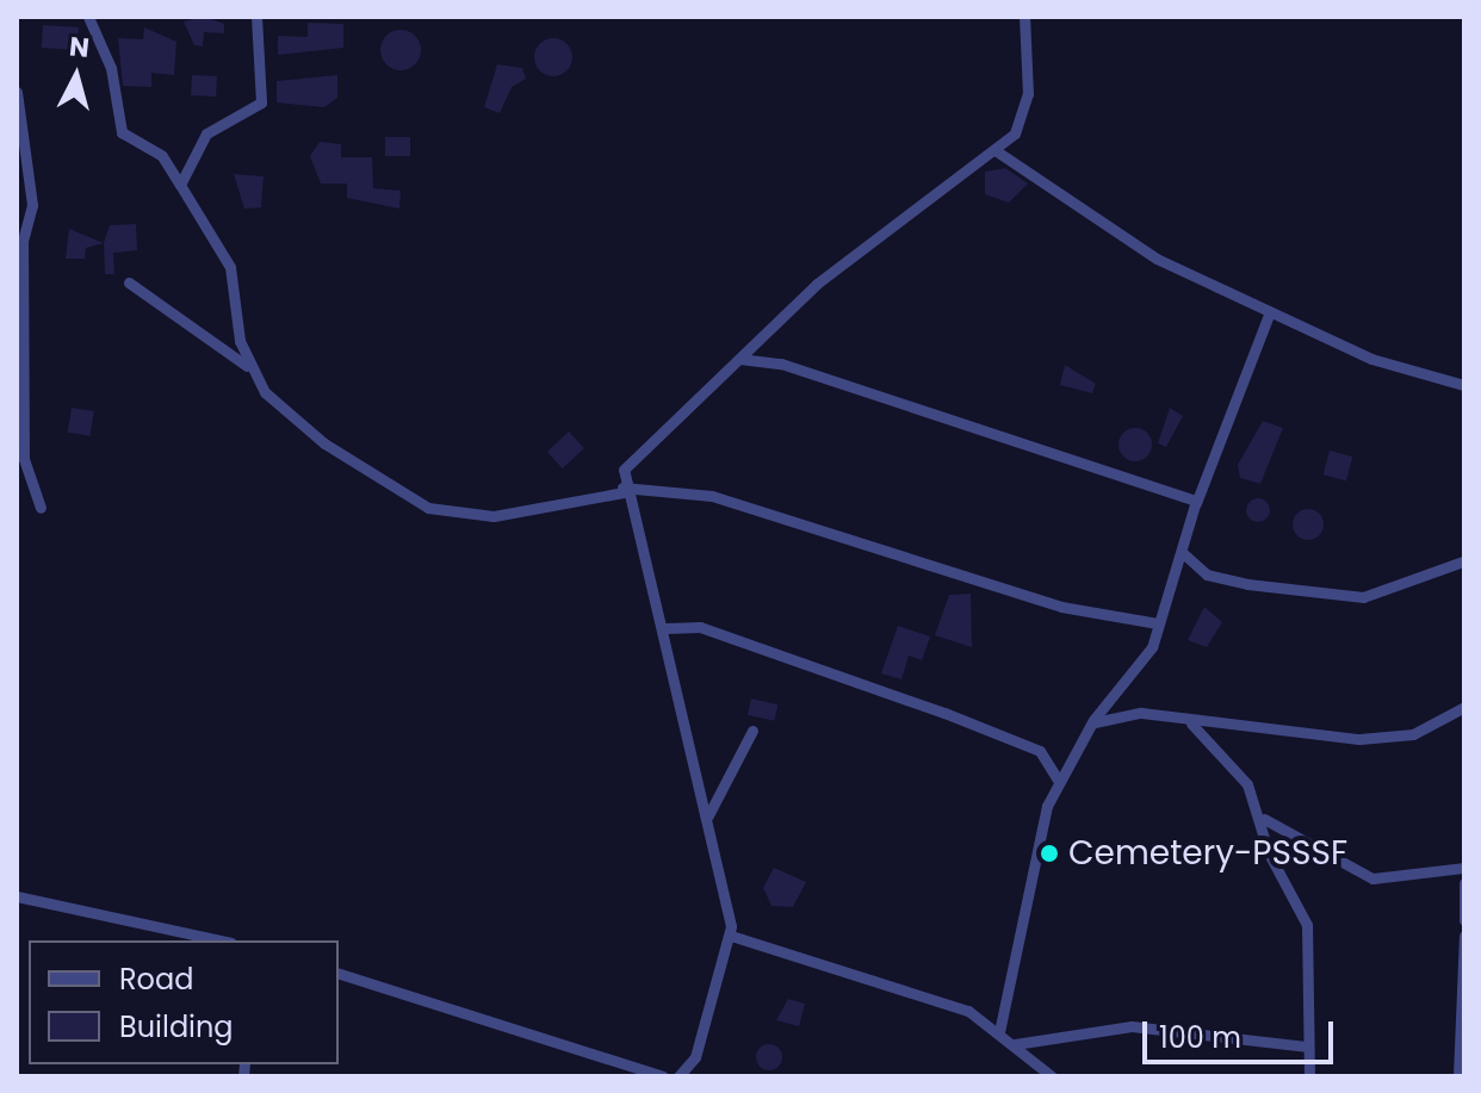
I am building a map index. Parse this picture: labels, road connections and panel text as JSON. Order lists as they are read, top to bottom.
{
  "places": ["Cemetery-PSSSF"],
  "legend": ["Road", "Building"],
  "scale_bar": "100 m",
  "north": "top"
}
